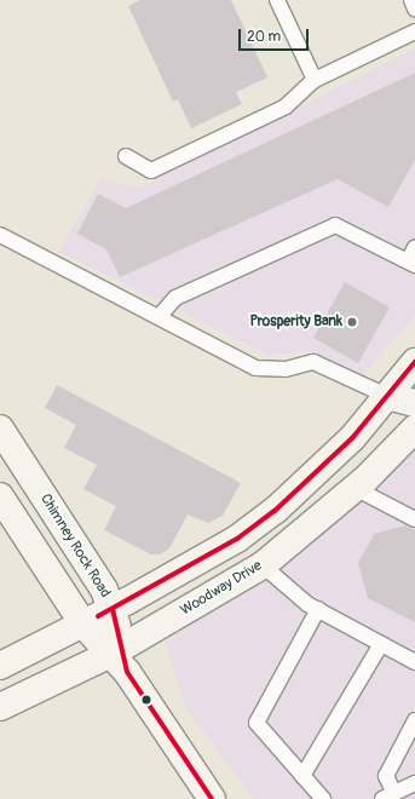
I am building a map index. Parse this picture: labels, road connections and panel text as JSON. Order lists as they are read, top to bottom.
{
  "streets": {
    "main road": ["Chimney Rock Road", "Woodway Drive"]
  },
  "crossings": [
    ["Chimney Rock Road", "Woodway Drive"]
  ],
  "places": ["Prosperity Bank"],
  "scale_bar": "20 m"
}
